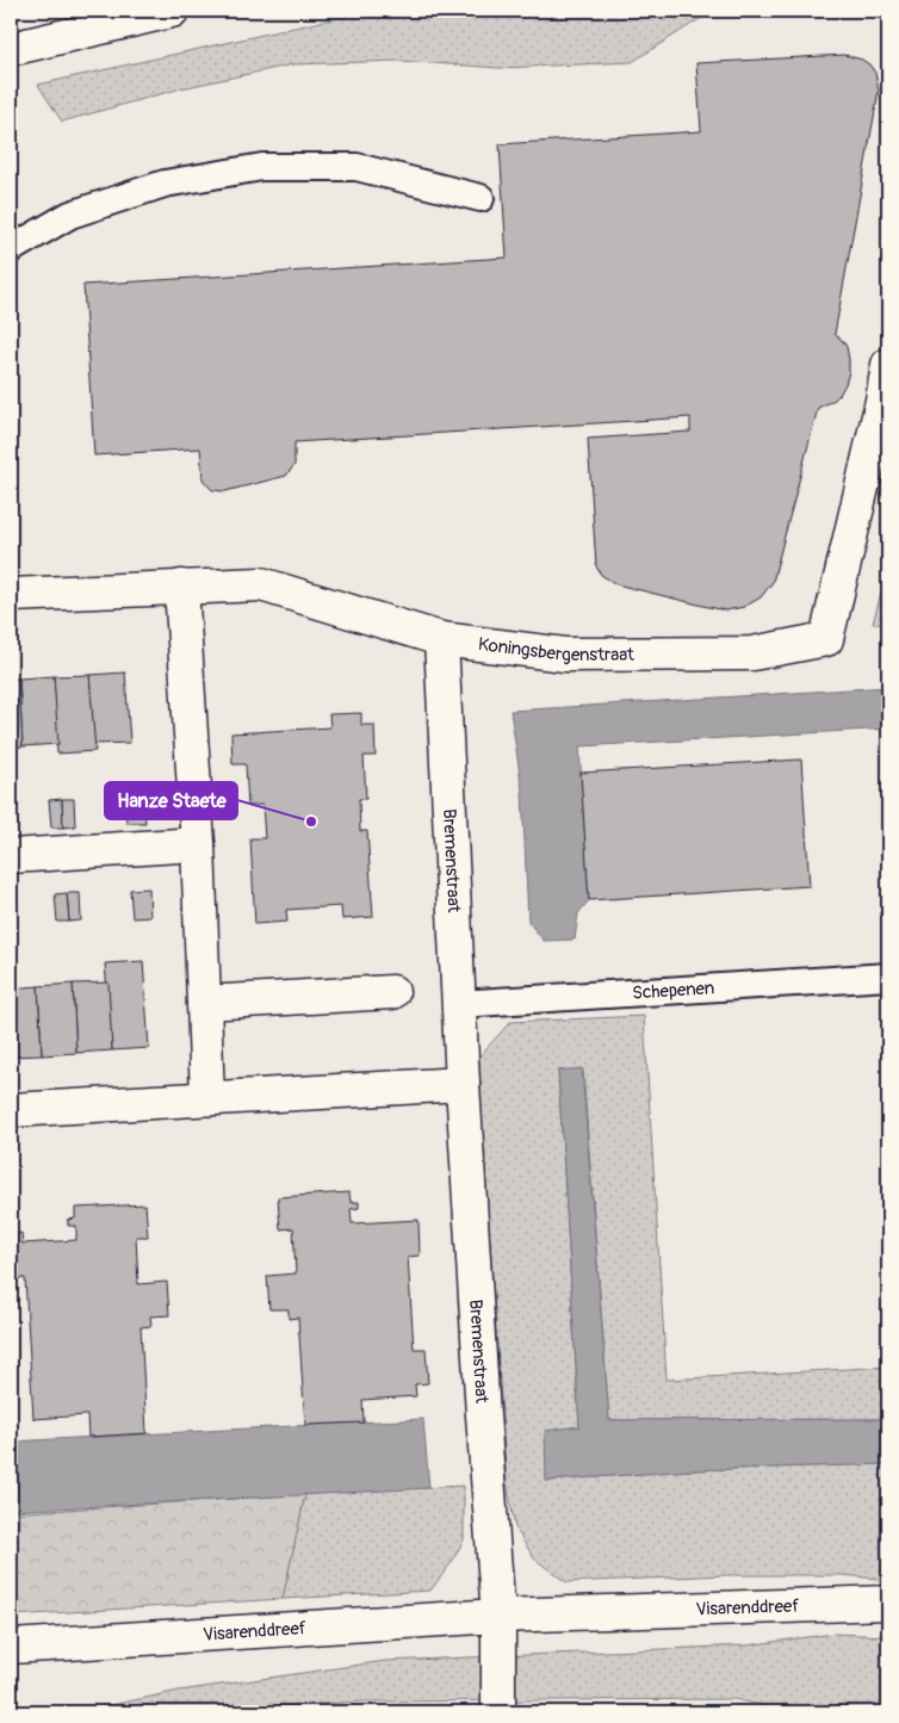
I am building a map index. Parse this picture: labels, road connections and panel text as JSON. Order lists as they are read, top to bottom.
{
  "streets": {
    "street": ["Koningsbergenstraat", "Bremenstraat", "Visarenddreef"],
    "lane": ["Schepenen"]
  },
  "crossings": [
    ["Koningsbergenstraat", "Bremenstraat"],
    ["Bremenstraat", "Schepenen"],
    ["Bremenstraat", "Visarenddreef"]
  ],
  "places": ["Hanze Staete"]
}
